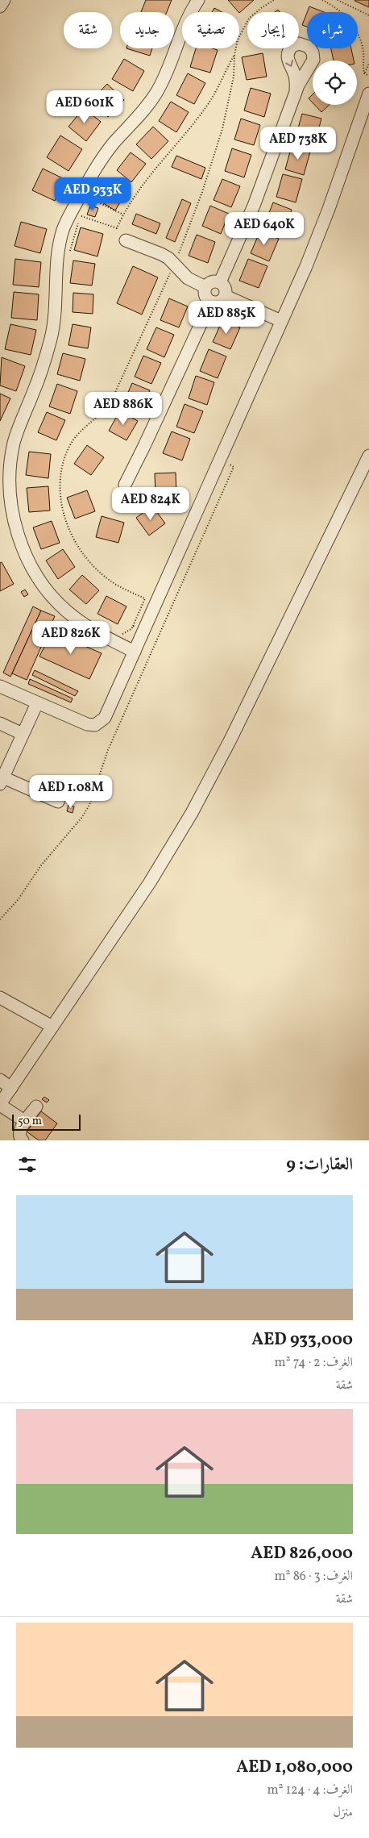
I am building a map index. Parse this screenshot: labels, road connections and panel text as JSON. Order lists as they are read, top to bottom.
{
  "scale_bar": "50 m",
  "page": {
    "chip": [
      "شراء",
      "إيجار",
      "تصفية",
      "جديد",
      "شقة"
    ],
    "price": [
      "AED 601K",
      "AED 738K",
      "AED 933K",
      "AED 640K",
      "AED 885K",
      "AED 886K",
      "AED 824K",
      "AED 826K",
      "AED 1.08M"
    ],
    "scale": "50 m",
    "heading": "العقارات: 9",
    "list": [
      {
        "name": "AED 933,000",
        "note": "الغرف: 2 · 74 m² · شقة"
      },
      {
        "name": "AED 826,000",
        "note": "الغرف: 3 · 86 m² · شقة"
      },
      {
        "name": "AED 1,080,000",
        "note": "الغرف: 4 · 124 m² · منزل"
      }
    ]
  }
}
